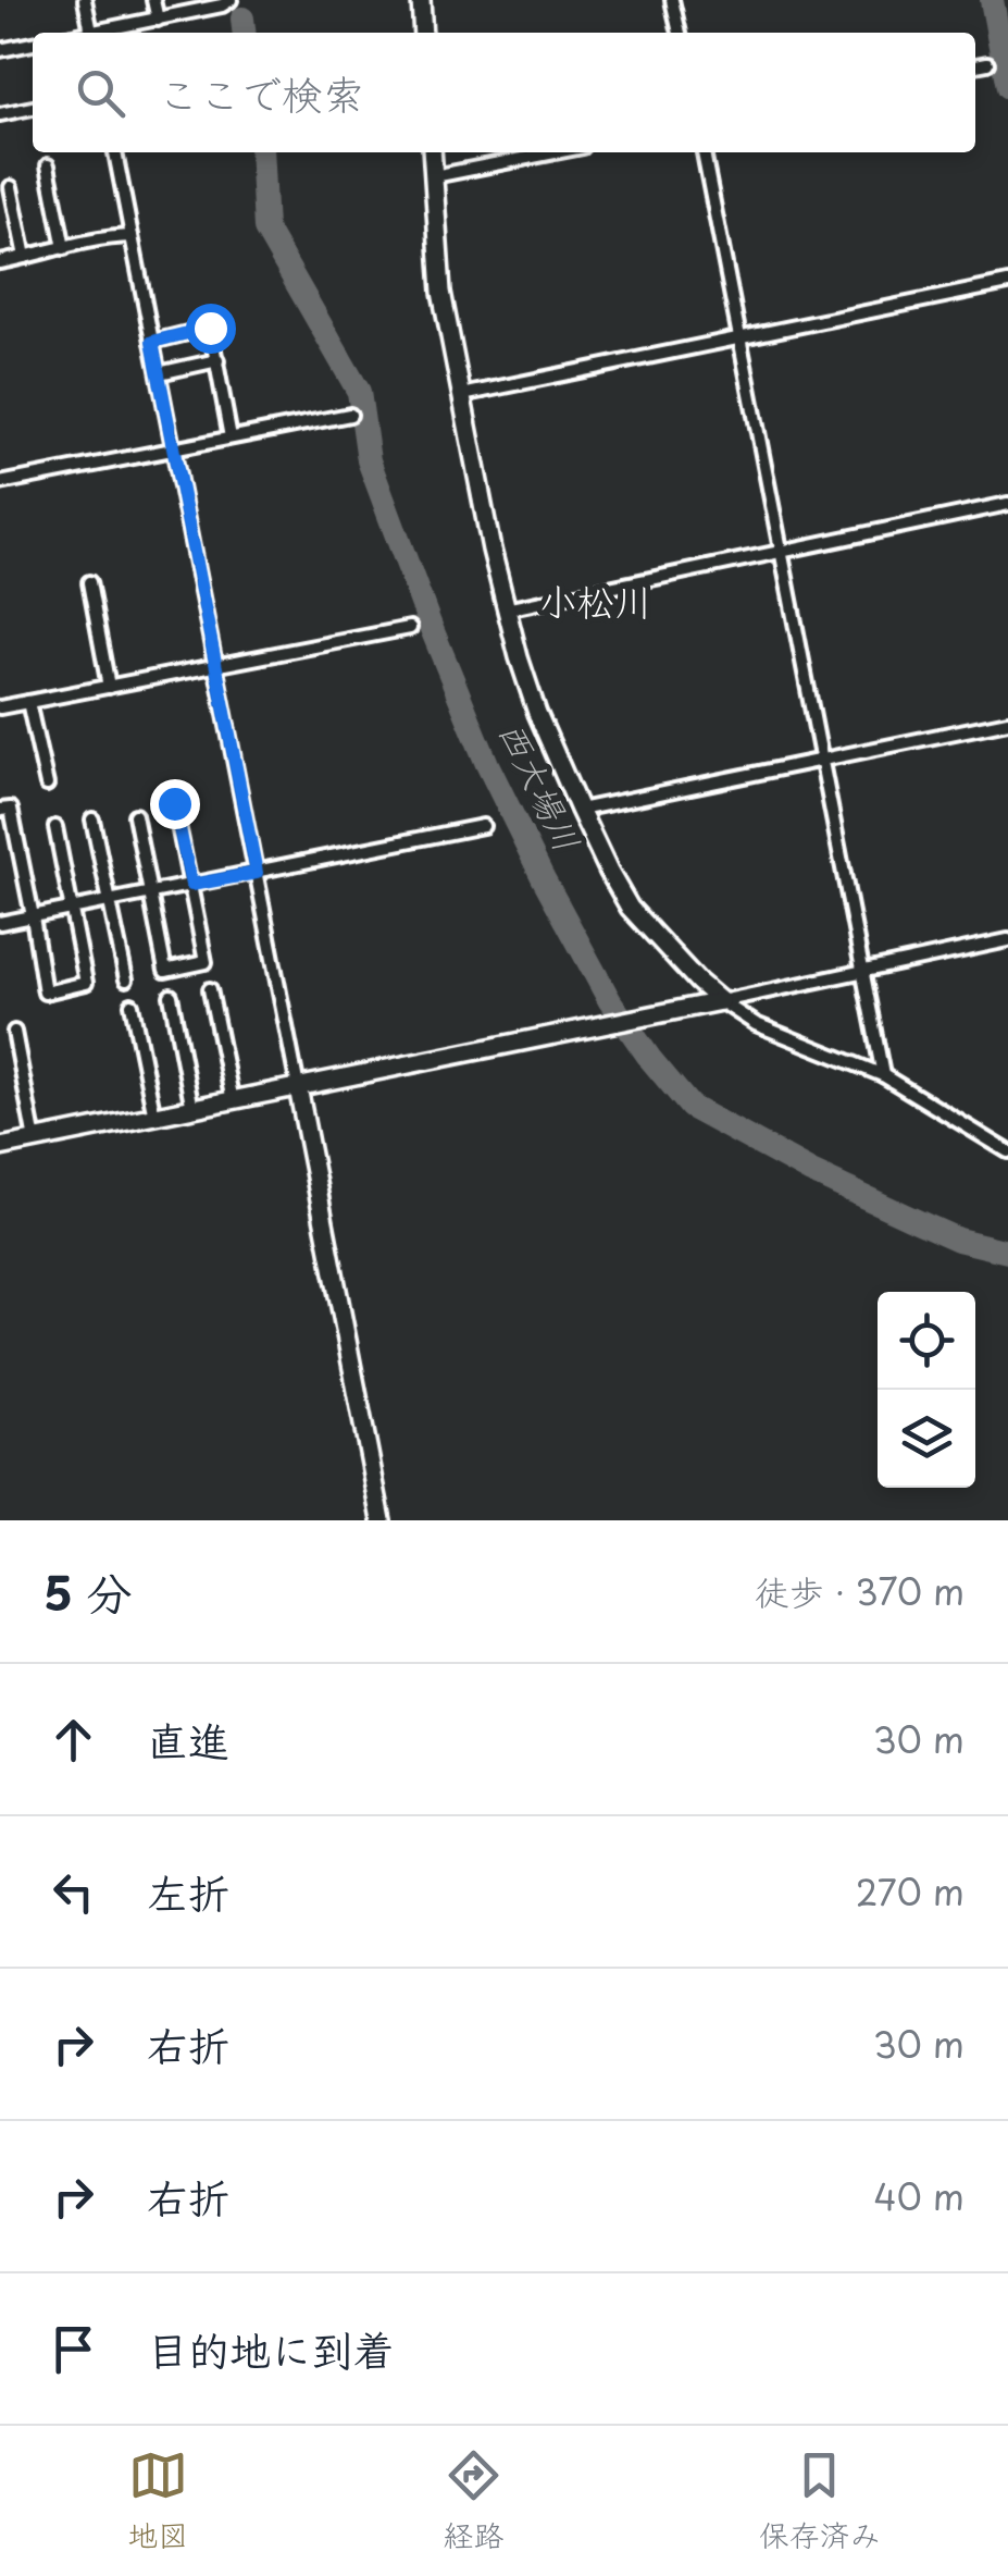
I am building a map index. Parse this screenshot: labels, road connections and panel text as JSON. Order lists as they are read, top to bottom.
{
  "districts": ["小松川"],
  "water": ["西大場川"],
  "page": {
    "search": "ここで検索",
    "heading": ["5 分", "徒歩 · 370 m"],
    "list": [
      ["直進", "30 m"],
      ["左折", "270 m"],
      ["右折", "30 m"],
      ["右折", "40 m"],
      "目的地に到着"
    ],
    "nav": ["地図", "経路", "保存済み"]
  }
}
